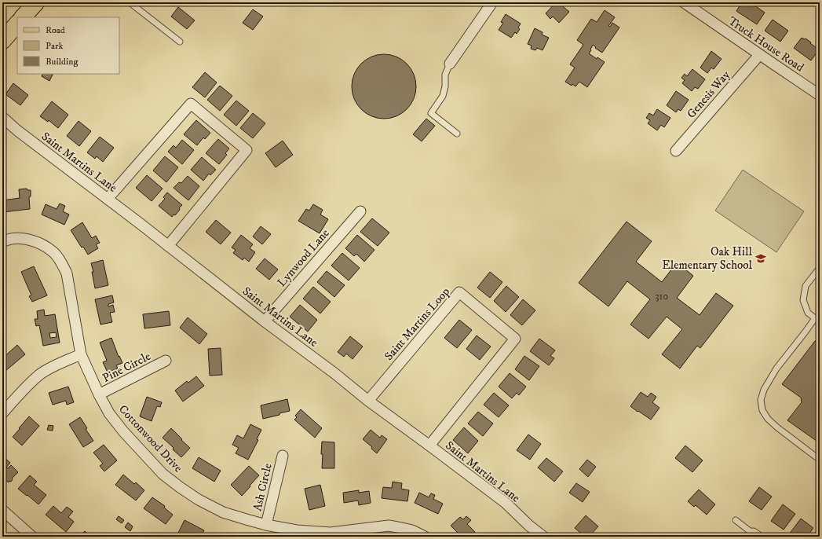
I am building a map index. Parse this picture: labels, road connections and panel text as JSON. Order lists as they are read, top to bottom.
{
  "streets": {
    "street": [
      "Truck House Road",
      "Genesis Way",
      "Saint Martins Lane",
      "Lynwood Lane",
      "Saint Martins Loop",
      "Pine Circle",
      "Cottonwood Drive",
      "Ash Circle"
    ]
  },
  "crossings": [
    ["Truck House Road", "Genesis Way"],
    ["Saint Martins Lane", "Lynwood Lane"],
    ["Saint Martins Lane", "Saint Martins Loop"],
    ["Pine Circle", "Cottonwood Drive"],
    ["Cottonwood Drive", "Ash Circle"]
  ],
  "places": {
    "school or university": ["Oak Hill Elementary School"]
  },
  "house_numbers": ["310"],
  "legend": ["Road", "Park", "Building"]
}
